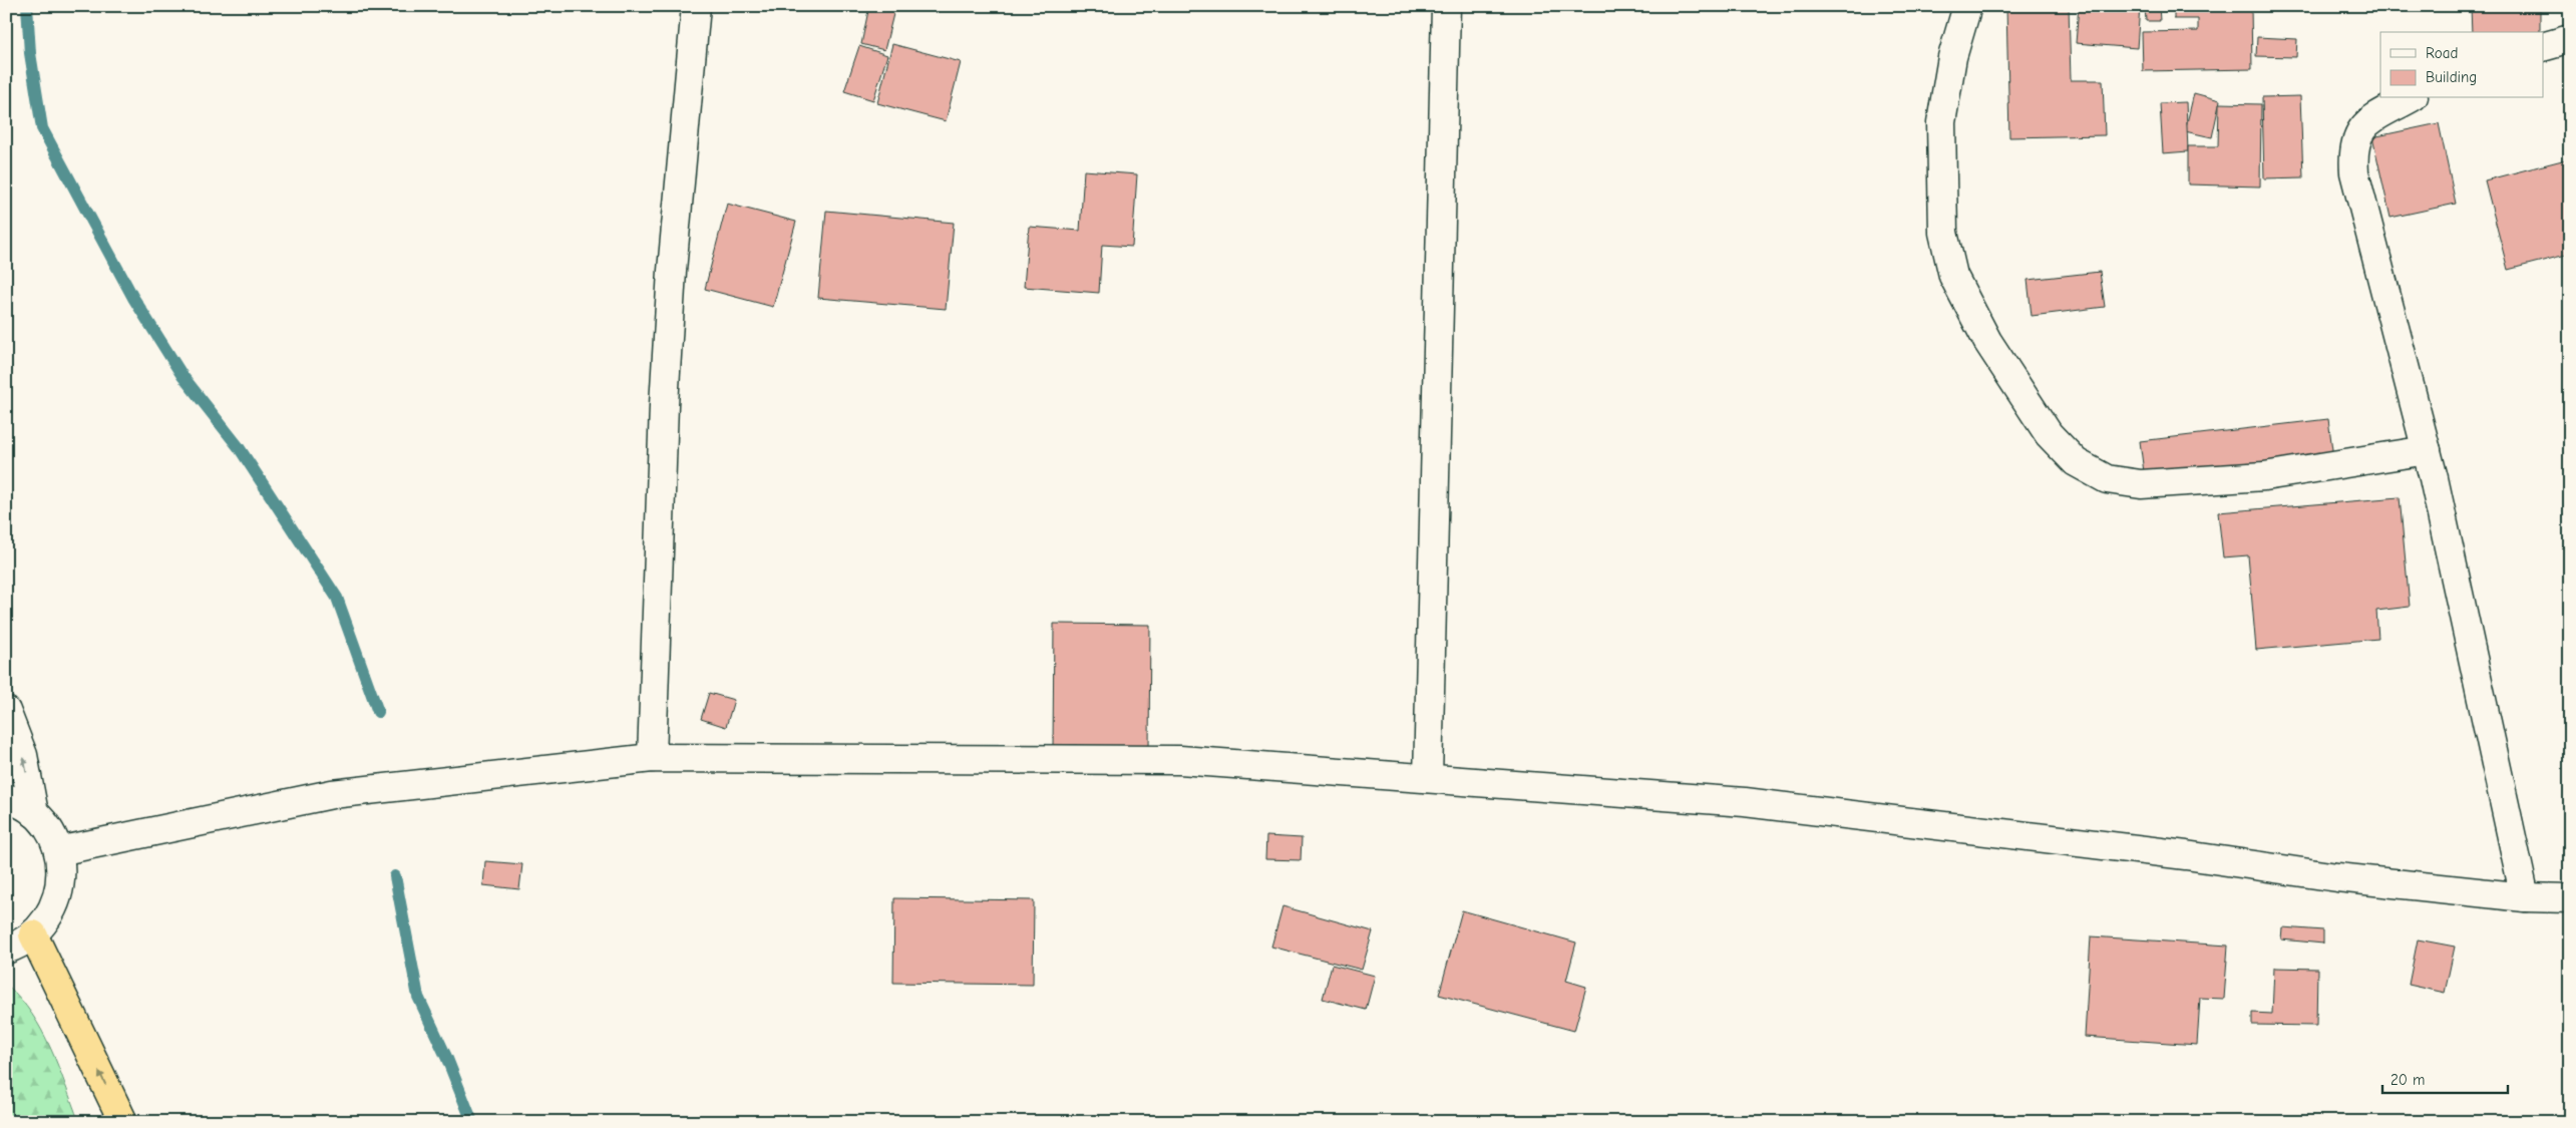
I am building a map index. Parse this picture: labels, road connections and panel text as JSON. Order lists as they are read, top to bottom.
{
  "legend": ["Road", "Building"],
  "scale_bar": "20 m"
}
